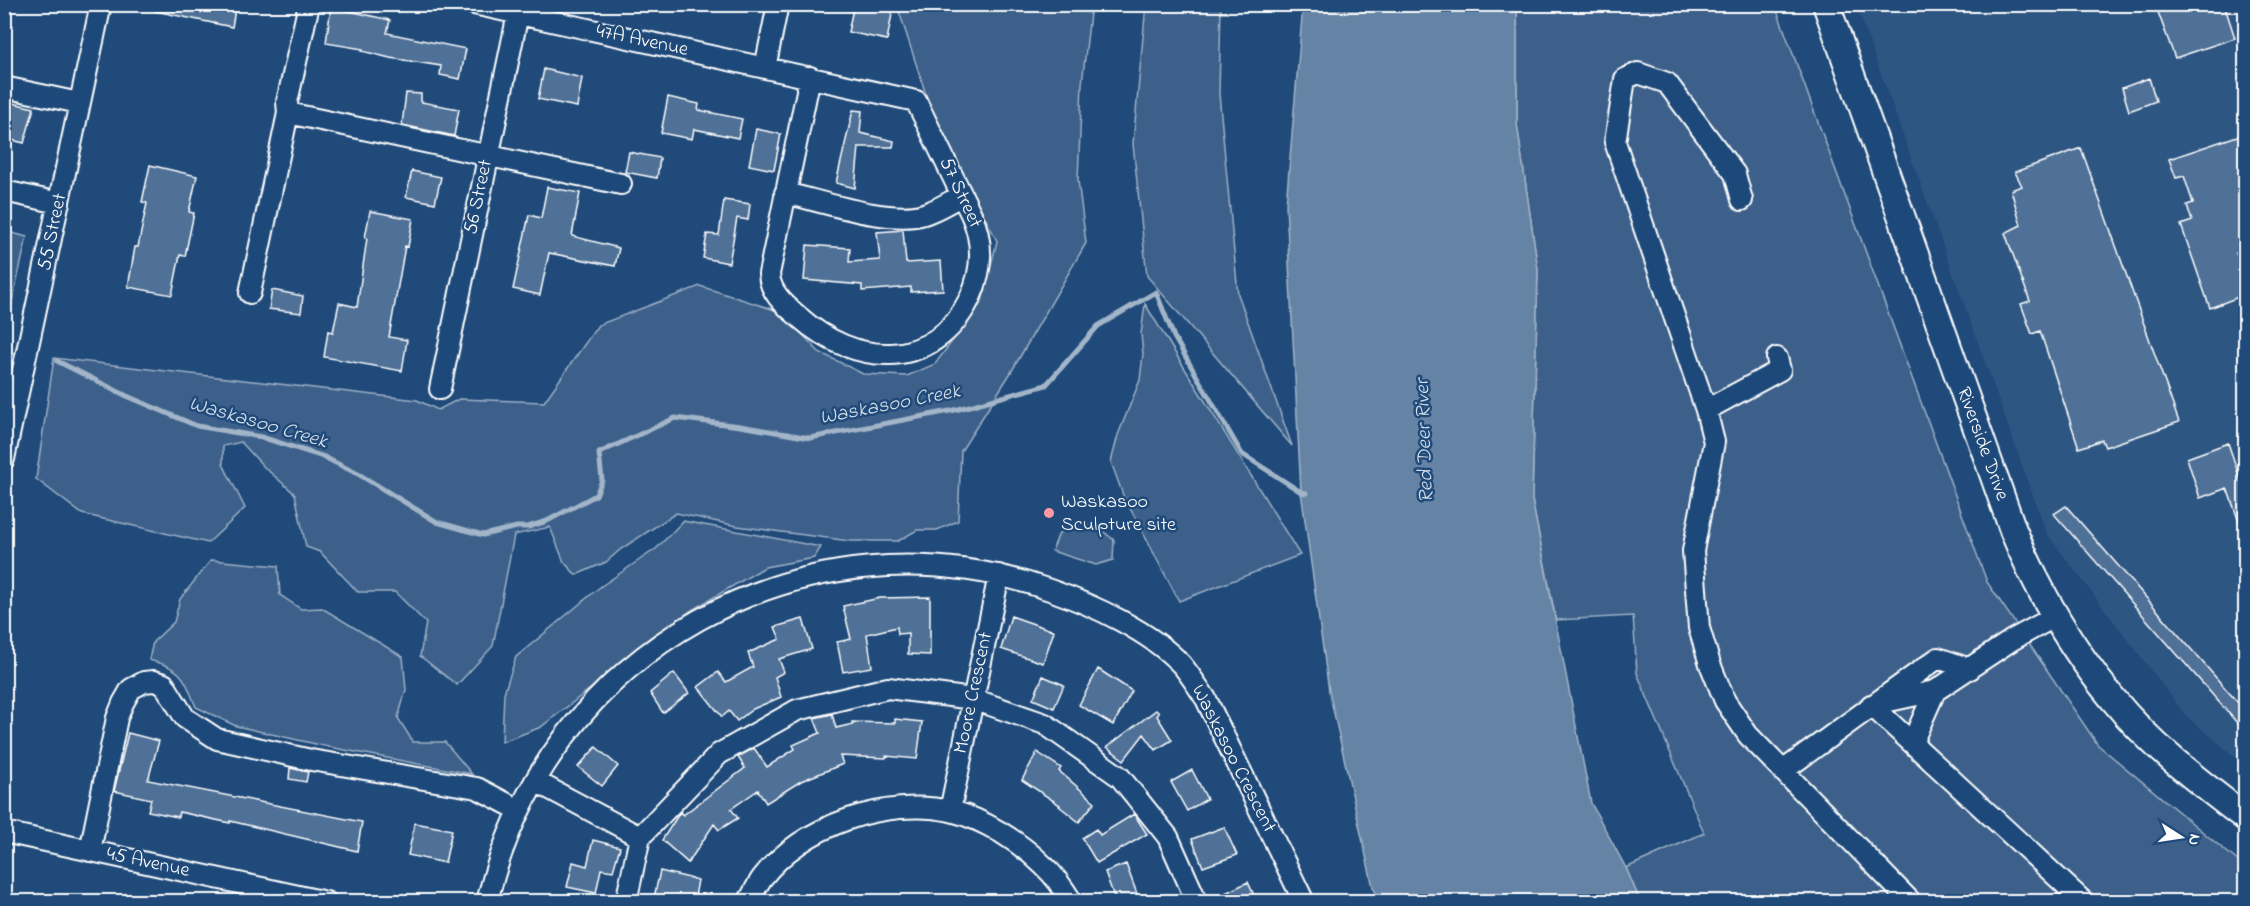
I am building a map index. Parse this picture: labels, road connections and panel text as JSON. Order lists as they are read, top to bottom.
{
  "streets": {
    "main road": ["Riverside Drive"],
    "street": [
      "47A Avenue",
      "57 Street",
      "56 Street",
      "55 Street",
      "Moore Crescent",
      "Waskasoo Crescent",
      "45 Avenue"
    ]
  },
  "crossings": [
    ["47A Avenue", "57 Street"],
    ["47A Avenue", "56 Street"],
    ["Moore Crescent", "Waskasoo Crescent"]
  ],
  "water": ["Waskasoo Creek", "Red Deer River"],
  "places": ["Waskasoo Sculpture site"],
  "north": "right"
}
